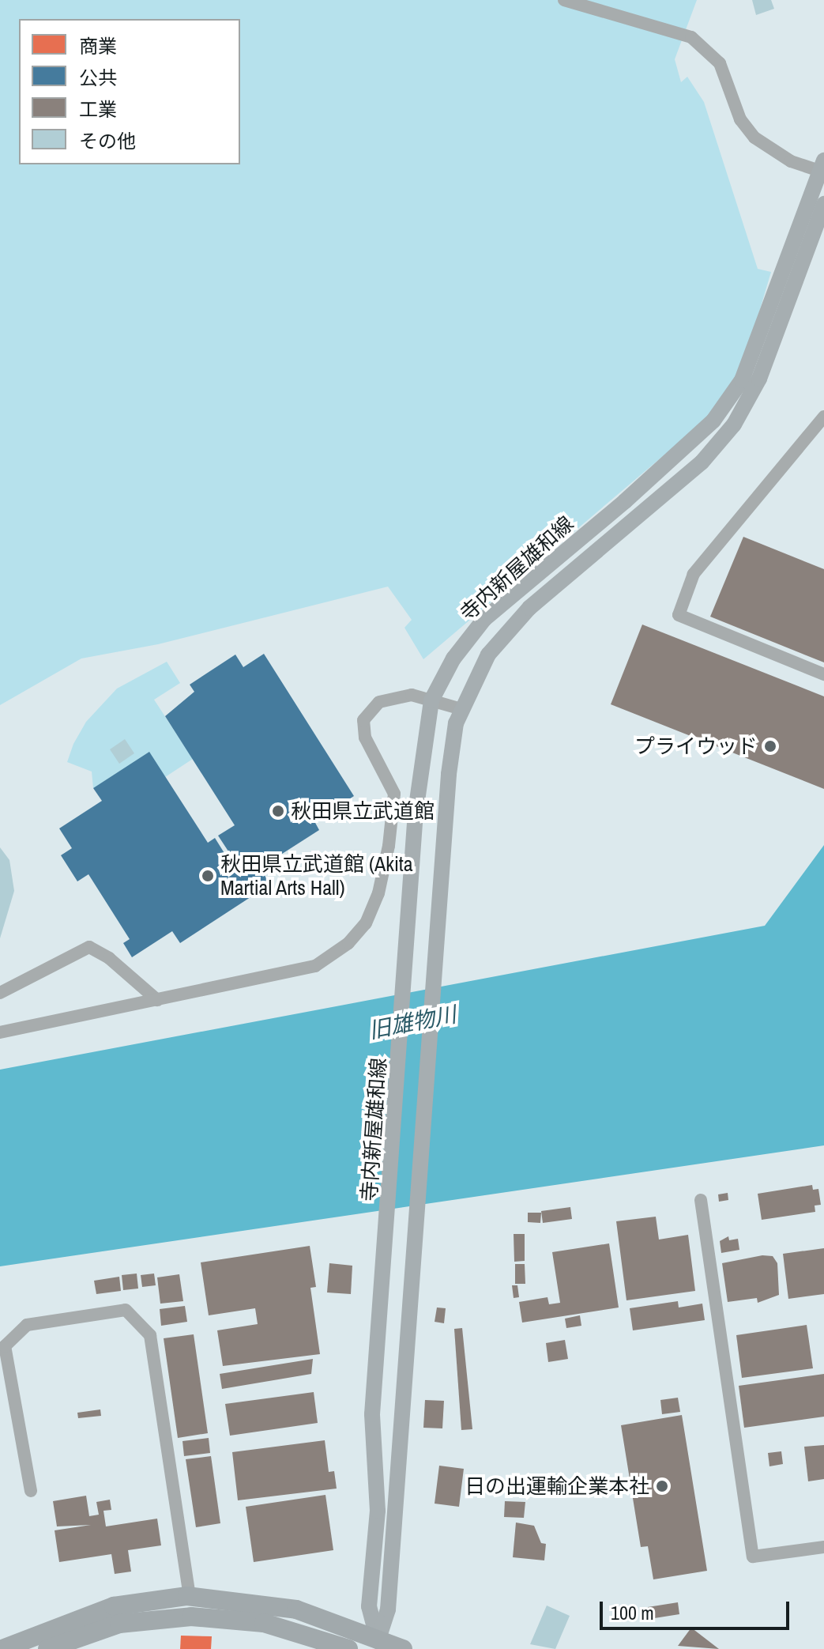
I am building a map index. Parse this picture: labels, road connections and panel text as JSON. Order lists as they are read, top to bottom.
{
  "streets": {
    "main road": ["寺内新屋雄和線"]
  },
  "water": ["旧雄物川"],
  "places": [
    "プライウッド",
    "秋田県立武道館",
    "秋田県立武道館 (Akita Martial Arts Hall)",
    "日の出運輸企業本社"
  ],
  "legend": [
    "商業",
    "公共",
    "工業",
    "その他"
  ],
  "scale_bar": "100 m"
}
